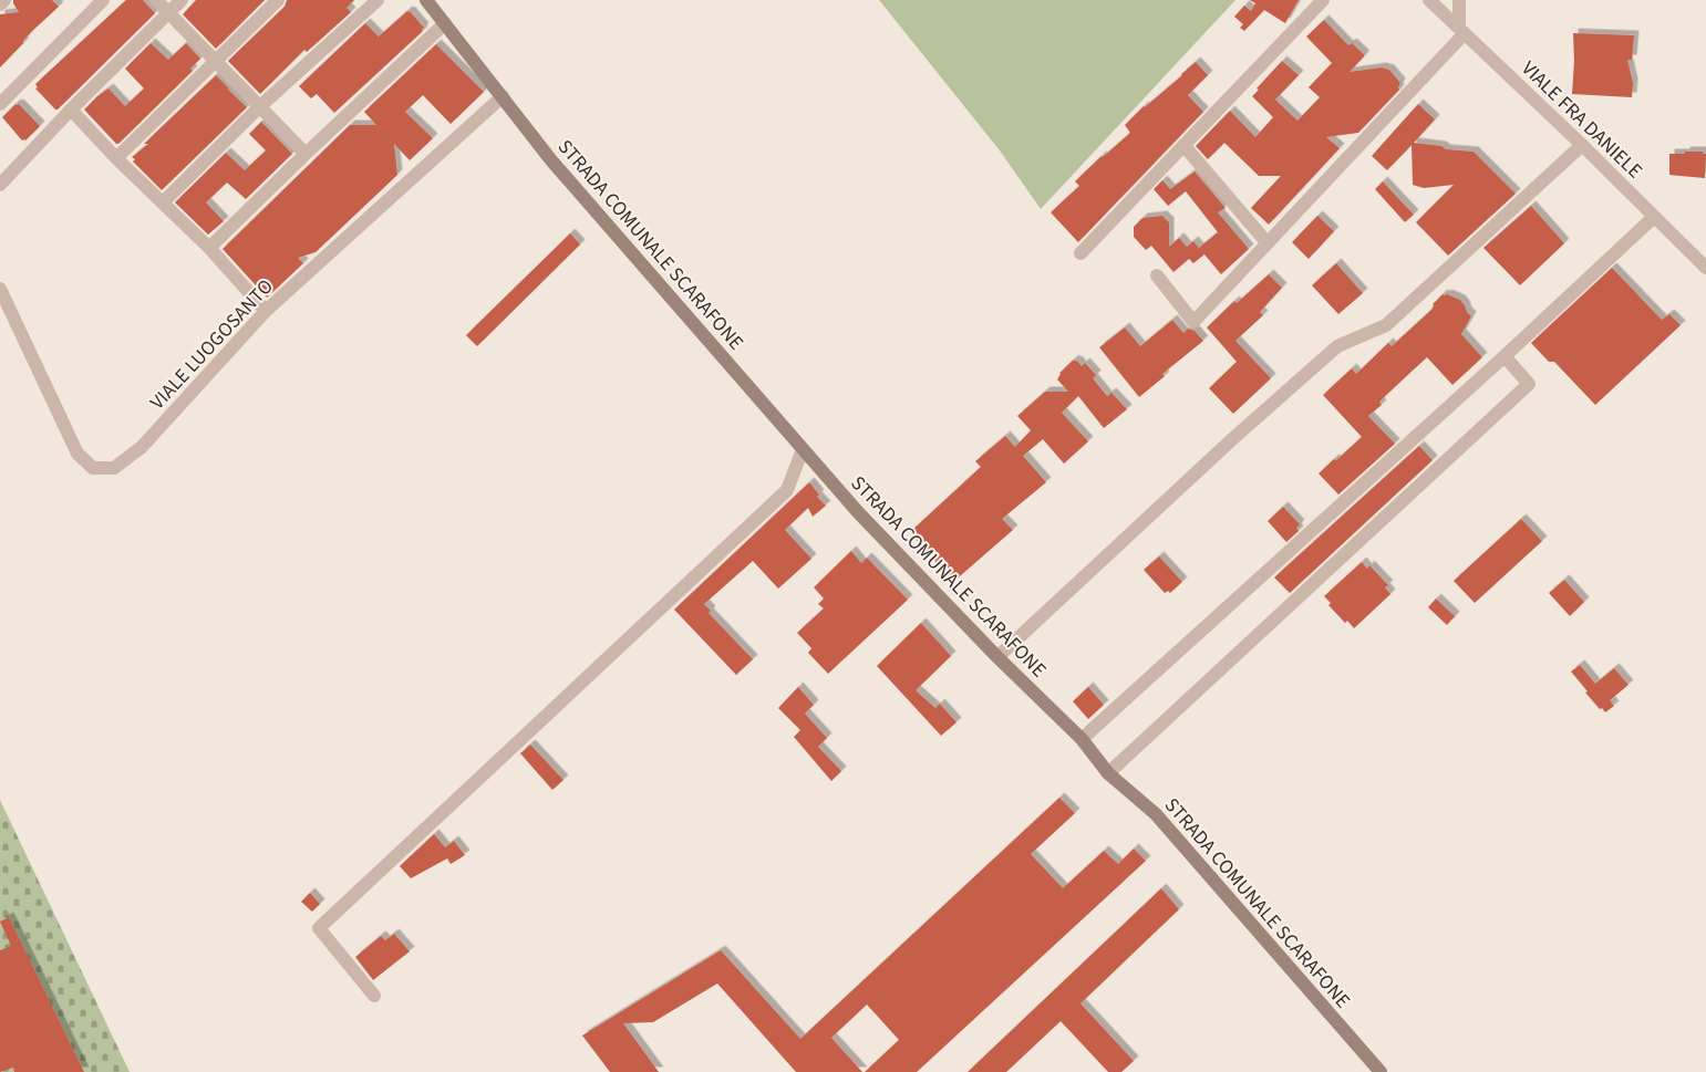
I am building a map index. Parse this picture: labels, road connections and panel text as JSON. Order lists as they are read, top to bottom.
{
  "streets": {
    "street": ["VIALE FRA DANIELE", "STRADA COMUNALE SCARAFONE", "VIALE LUOGOSANTO"]
  },
  "crossings": [
    ["STRADA COMUNALE SCARAFONE", "VIALE LUOGOSANTO"]
  ]
}
